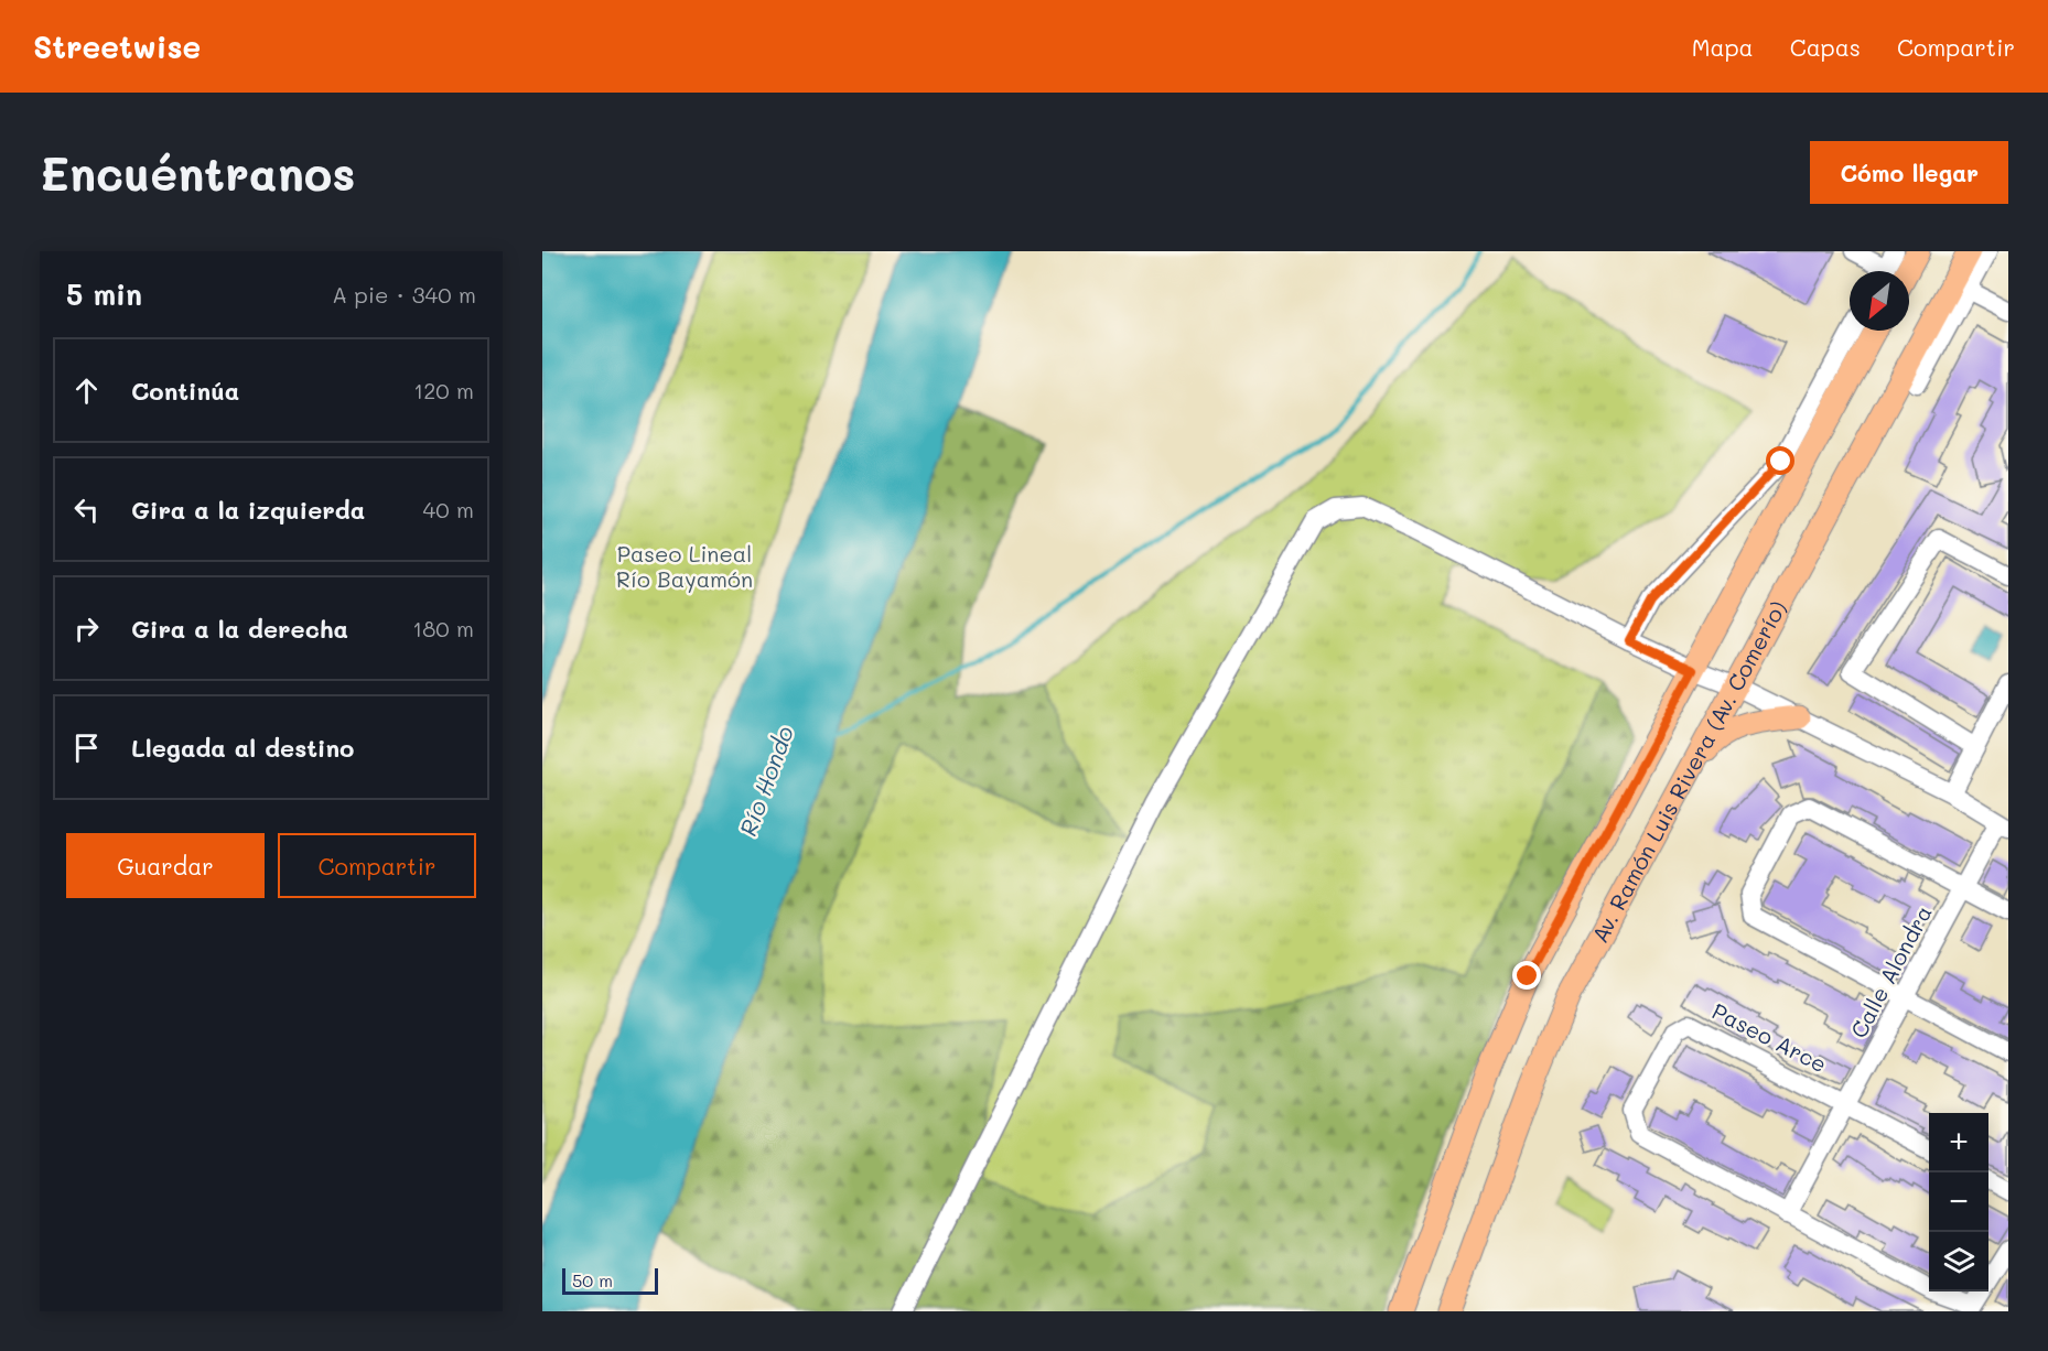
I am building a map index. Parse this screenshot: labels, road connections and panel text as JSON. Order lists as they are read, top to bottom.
{
  "streets": {
    "main road": ["Av. Ramón Luis Rivera (Av. Comerío)"],
    "street": ["Calle Alondra", "Paseo Arce"]
  },
  "crossings": [
    ["Calle Alondra", "Paseo Arce"]
  ],
  "water": ["Río Hondo"],
  "parks": ["Paseo Lineal Río Bayamón"],
  "scale_bar": "50 m",
  "north": "bottom left",
  "page": {
    "header": "Streetwise",
    "nav": ["Mapa", "Capas", "Compartir"],
    "buttons": [
      "Cómo llegar",
      ["Guardar", "Compartir"]
    ],
    "title": "Encuéntranos",
    "heading": ["5 min", "A pie · 340 m"],
    "list": [
      ["Continúa", "120 m"],
      ["Gira a la izquierda", "40 m"],
      ["Gira a la derecha", "180 m"],
      "Llegada al destino"
    ],
    "map_buttons": ["+", "−"],
    "scale": "50 m"
  }
}
